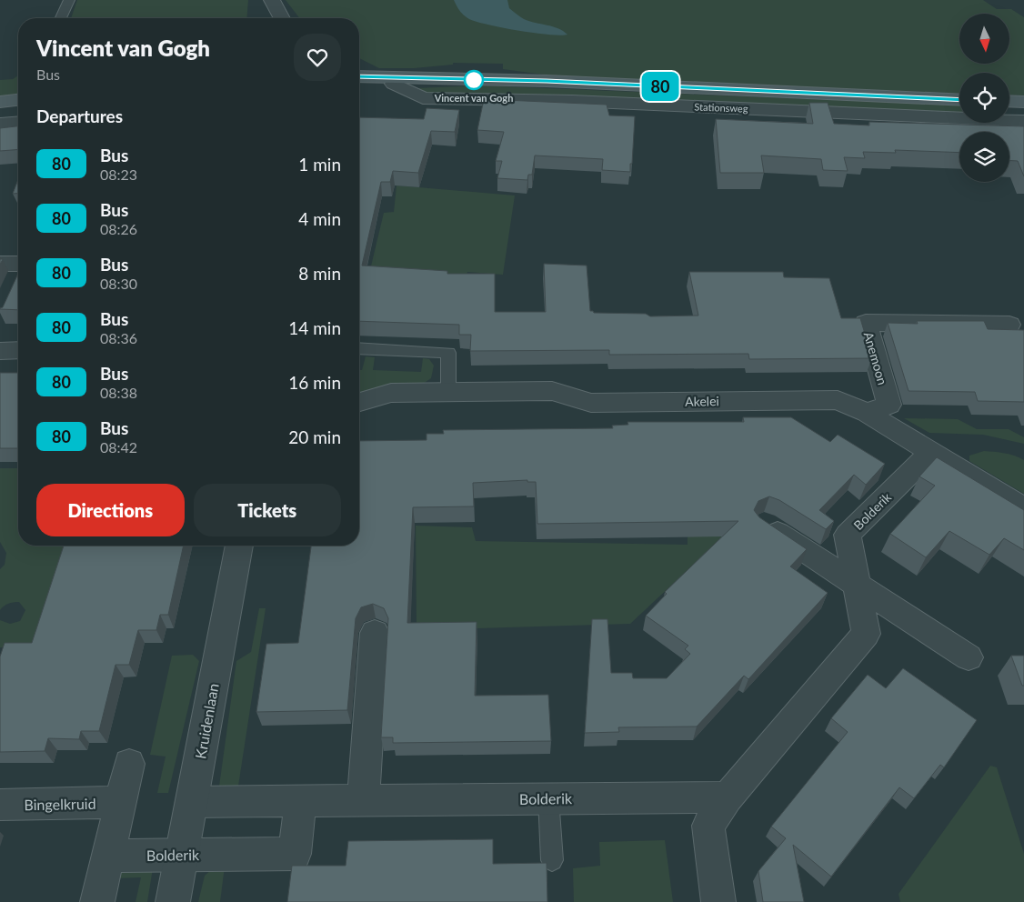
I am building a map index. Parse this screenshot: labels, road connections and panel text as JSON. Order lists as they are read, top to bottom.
{
  "streets": {
    "main road": ["Stationsweg"],
    "street": [
      "Anemoon",
      "Akelei",
      "Bolderik",
      "Kruidenlaan",
      "Bingelkruid"
    ]
  },
  "crossings": [
    ["Anemoon", "Akelei"],
    ["Akelei", "Bolderik"],
    ["Bolderik", "Kruidenlaan"]
  ],
  "places": ["Vincent van Gogh"],
  "lines": ["bus line 80"],
  "north": "bottom",
  "page": {
    "on_map": "80",
    "heading": [
      ["Vincent van Gogh", "Bus"],
      "Departures"
    ],
    "list": [
      {
        "mark": "80",
        "name": "Bus",
        "note": "08:23",
        "value": "1 min"
      },
      {
        "mark": "80",
        "name": "Bus",
        "note": "08:26",
        "value": "4 min"
      },
      {
        "mark": "80",
        "name": "Bus",
        "note": "08:30",
        "value": "8 min"
      },
      {
        "mark": "80",
        "name": "Bus",
        "note": "08:36",
        "value": "14 min"
      },
      {
        "mark": "80",
        "name": "Bus",
        "note": "08:38",
        "value": "16 min"
      },
      {
        "mark": "80",
        "name": "Bus",
        "note": "08:42",
        "value": "20 min"
      }
    ],
    "buttons": ["Directions", "Tickets"]
  }
}
